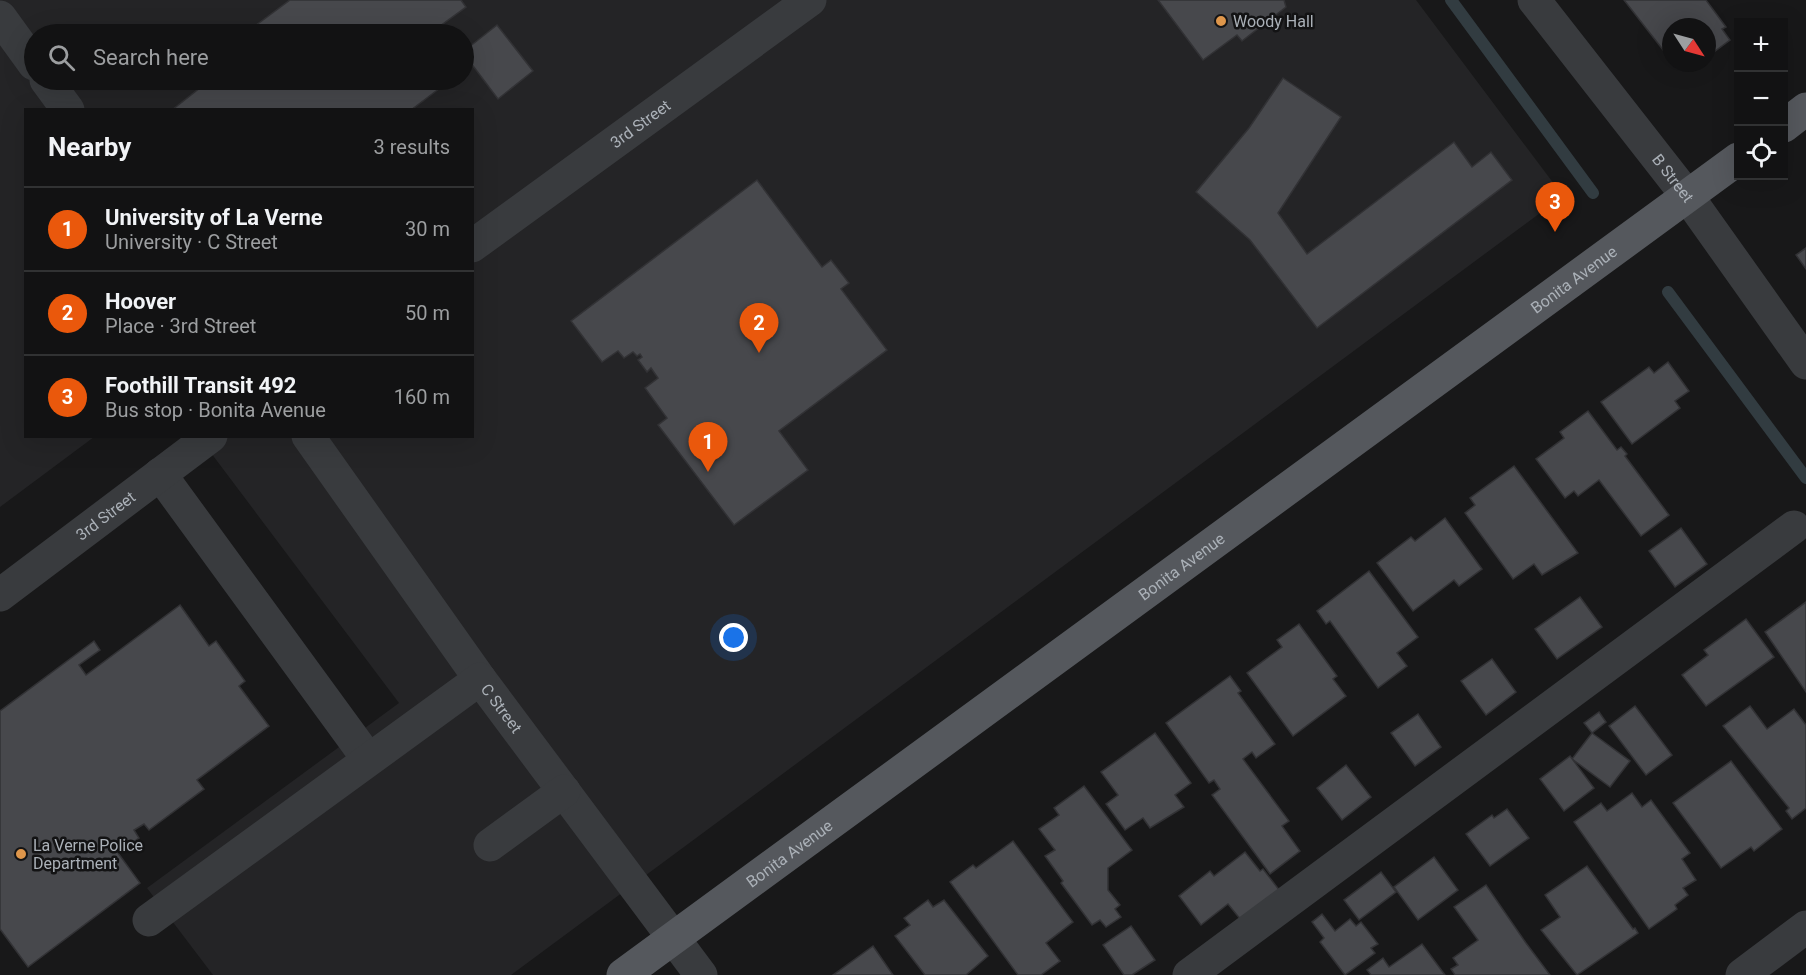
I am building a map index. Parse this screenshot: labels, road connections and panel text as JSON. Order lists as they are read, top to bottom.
{
  "streets": {
    "main road": ["Bonita Avenue"],
    "street": ["3rd Street", "B Street", "C Street"]
  },
  "crossings": [
    ["B Street", "Bonita Avenue"],
    ["Bonita Avenue", "C Street"]
  ],
  "places": ["Woody Hall", "La Verne Police Department"],
  "north": "bottom right",
  "page": {
    "map_buttons": ["+", "−"],
    "search": "Search here",
    "heading": ["Nearby", "3 results"],
    "pins": ["3", "2", "1"],
    "list": [
      {
        "mark": "1",
        "name": "University of La Verne",
        "note": "University · C Street",
        "value": "30 m"
      },
      {
        "mark": "2",
        "name": "Hoover",
        "note": "Place · 3rd Street",
        "value": "50 m"
      },
      {
        "mark": "3",
        "name": "Foothill Transit 492",
        "note": "Bus stop · Bonita Avenue",
        "value": "160 m"
      }
    ]
  }
}
